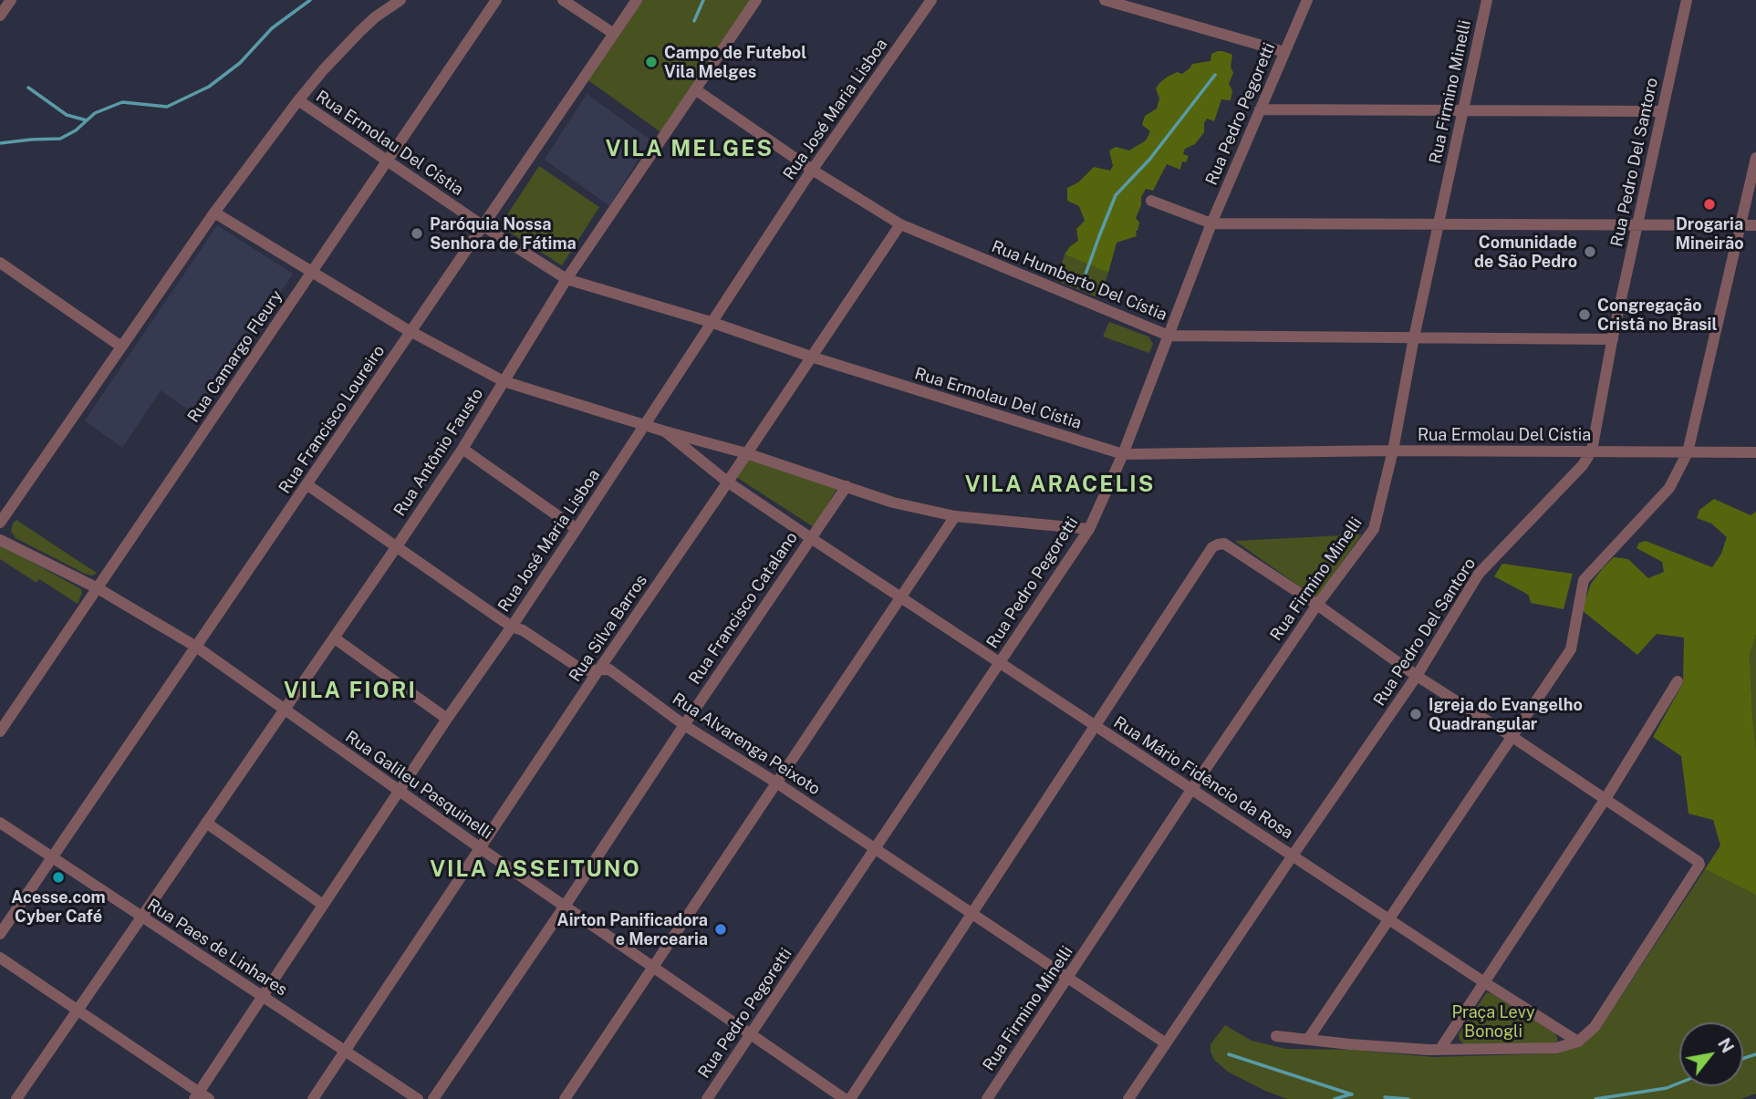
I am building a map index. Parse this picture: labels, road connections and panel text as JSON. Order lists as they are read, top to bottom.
{
  "streets": {
    "street": [
      "Rua Firmino Minelli",
      "Rua José Maria Lisboa",
      "Rua Pedro Pegoretti",
      "Rua Ermolau Del Cístia",
      "Rua Pedro Del Santoro",
      "Rua Humberto Del Cístia",
      "Rua Camargo Fleury",
      "Rua Francisco Loureiro",
      "Rua Antônio Fausto",
      "Rua Francisco Catalano",
      "Rua Silva Barros",
      "Rua Alvarenga Peixoto",
      "Rua Mário Fidêncio da Rosa",
      "Rua Galileu Pasquinelli",
      "Rua Paes de Linhares"
    ]
  },
  "crossings": [
    ["Rua Firmino Minelli", "Rua Ermolau Del Cístia"],
    ["Rua Firmino Minelli", "Rua Humberto Del Cístia"],
    ["Rua Firmino Minelli", "Rua Alvarenga Peixoto"],
    ["Rua Firmino Minelli", "Rua Mário Fidêncio da Rosa"],
    ["Rua José Maria Lisboa", "Rua Ermolau Del Cístia"],
    ["Rua José Maria Lisboa", "Rua Humberto Del Cístia"],
    ["Rua José Maria Lisboa", "Rua Alvarenga Peixoto"],
    ["Rua José Maria Lisboa", "Rua Galileu Pasquinelli"],
    ["Rua José Maria Lisboa", "Rua Paes de Linhares"],
    ["Rua Pedro Pegoretti", "Rua Ermolau Del Cístia"],
    ["Rua Pedro Pegoretti", "Rua Humberto Del Cístia"],
    ["Rua Pedro Pegoretti", "Rua Alvarenga Peixoto"],
    ["Rua Pedro Pegoretti", "Rua Mário Fidêncio da Rosa"],
    ["Rua Pedro Pegoretti", "Rua Galileu Pasquinelli"],
    ["Rua Ermolau Del Cístia", "Rua Pedro Del Santoro"],
    ["Rua Ermolau Del Cístia", "Rua Camargo Fleury"],
    ["Rua Ermolau Del Cístia", "Rua Francisco Loureiro"],
    ["Rua Ermolau Del Cístia", "Rua Antônio Fausto"],
    ["Rua Ermolau Del Cístia", "Rua Silva Barros"],
    ["Rua Pedro Del Santoro", "Rua Humberto Del Cístia"],
    ["Rua Pedro Del Santoro", "Rua Alvarenga Peixoto"],
    ["Rua Pedro Del Santoro", "Rua Mário Fidêncio da Rosa"],
    ["Rua Humberto Del Cístia", "Rua Antônio Fausto"],
    ["Rua Humberto Del Cístia", "Rua Silva Barros"],
    ["Rua Camargo Fleury", "Rua Galileu Pasquinelli"],
    ["Rua Francisco Loureiro", "Rua Alvarenga Peixoto"],
    ["Rua Francisco Loureiro", "Rua Galileu Pasquinelli"],
    ["Rua Francisco Loureiro", "Rua Paes de Linhares"],
    ["Rua Antônio Fausto", "Rua Alvarenga Peixoto"],
    ["Rua Antônio Fausto", "Rua Galileu Pasquinelli"],
    ["Rua Antônio Fausto", "Rua Paes de Linhares"],
    ["Rua Francisco Catalano", "Rua Alvarenga Peixoto"],
    ["Rua Francisco Catalano", "Rua Mário Fidêncio da Rosa"],
    ["Rua Francisco Catalano", "Rua Galileu Pasquinelli"],
    ["Rua Silva Barros", "Rua Alvarenga Peixoto"],
    ["Rua Silva Barros", "Rua Mário Fidêncio da Rosa"],
    ["Rua Silva Barros", "Rua Galileu Pasquinelli"],
    ["Rua Silva Barros", "Rua Paes de Linhares"]
  ],
  "districts": [
    "VILA MELGES",
    "VILA ARACELIS",
    "VILA FIORI",
    "VILA ASSEITUNO"
  ],
  "parks": ["Praça Levy Bonogli"],
  "places": [
    "Campo de Futebol Vila Melges",
    "Drogaria Mineirão",
    "Paróquia Nossa Senhora de Fátima",
    "Comunidade de São Pedro",
    "Congregação Cristã no Brasil",
    "Igreja do Evangelho Quadrangular",
    "Acesse.com Cyber Café",
    "Airton Panificadora e Mercearia"
  ],
  "north": "top right"
}
